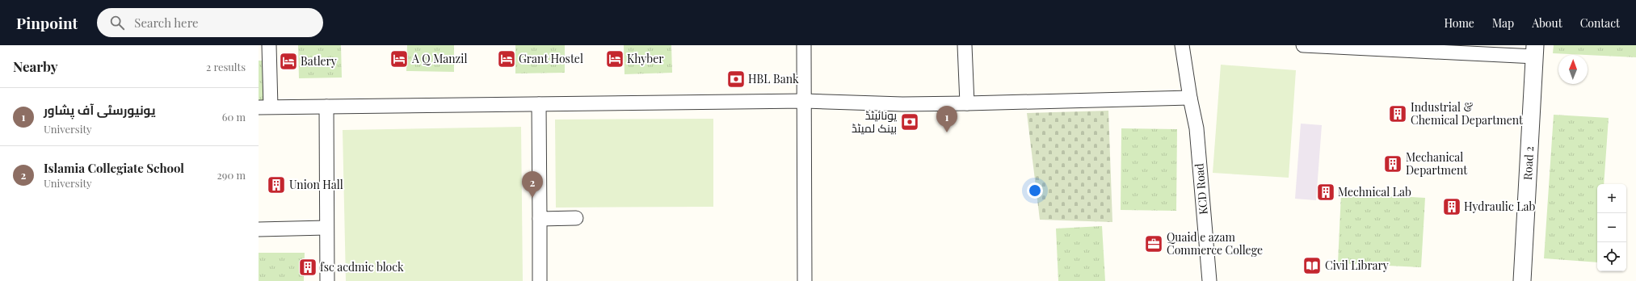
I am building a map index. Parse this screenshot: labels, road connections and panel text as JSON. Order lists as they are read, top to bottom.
{
  "streets": {
    "street": ["Road 2", "KCD Road"]
  },
  "places": {
    "hotel": [
      "A Q Manzil",
      "Grant Hostel",
      "Khyber",
      "Batlery"
    ],
    "bank": ["HBL Bank", "یونائیٹڈ بینک لمیٹڈ"],
    "building": [
      "Industrial & Chemical Department",
      "Mechanical Department",
      "Union Hall",
      "Mechnical Lab",
      "Hydraulic Lab",
      "fsc acdmic block"
    ],
    "office": ["Quaid e azam Commerce College"],
    "library": ["Civil Library"]
  },
  "north": "top",
  "page": {
    "header": "Pinpoint",
    "search": "Search here",
    "nav": [
      "Home",
      "Map",
      "About",
      "Contact"
    ],
    "heading": ["Nearby", "2 results"],
    "list": [
      {
        "mark": "1",
        "name": "یونیورسٹی آف پشاور",
        "note": "University",
        "value": "60 m"
      },
      {
        "mark": "2",
        "name": "Islamia Collegiate School",
        "note": "University",
        "value": "290 m"
      }
    ],
    "pins": ["1", "2"],
    "map_buttons": ["+", "−"]
  }
}
